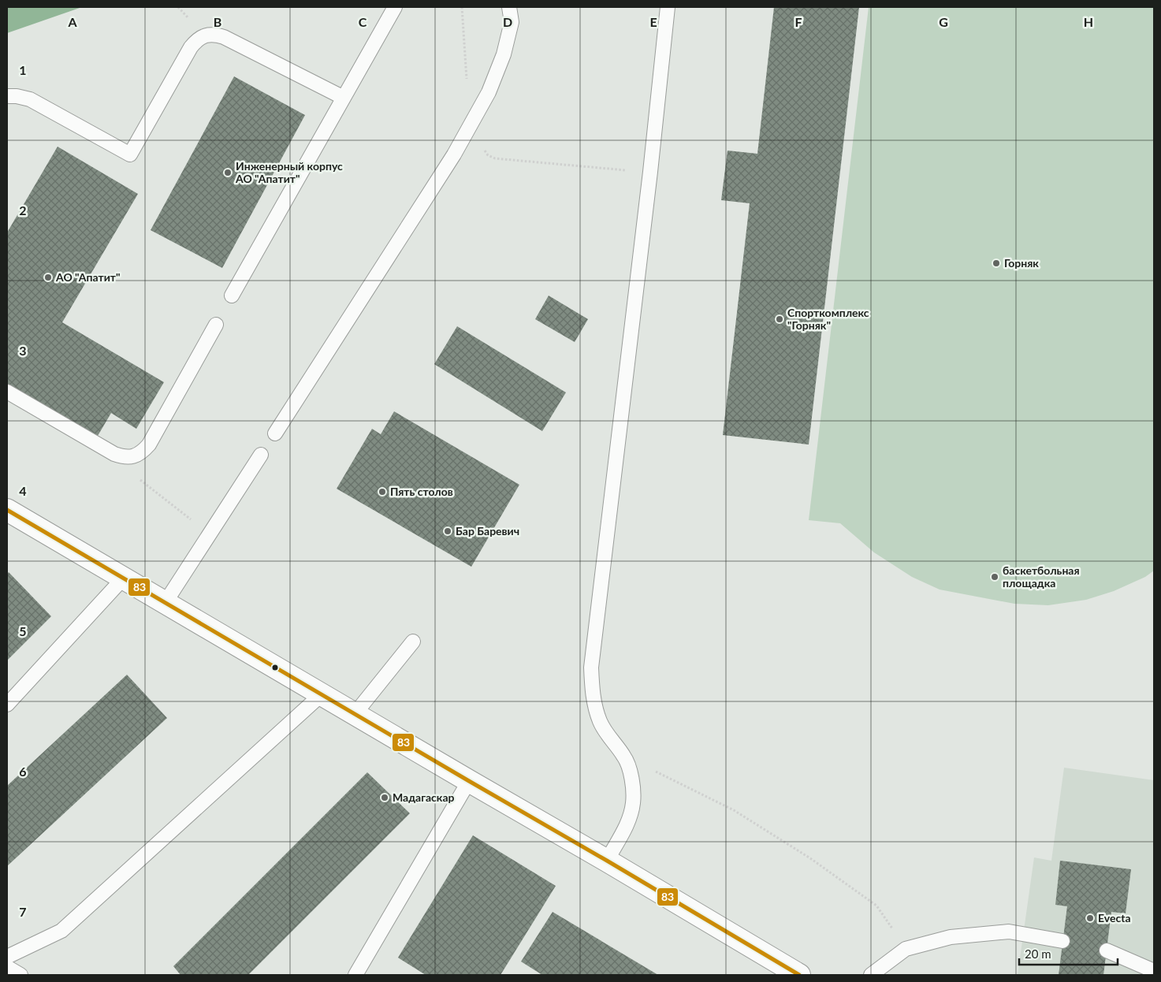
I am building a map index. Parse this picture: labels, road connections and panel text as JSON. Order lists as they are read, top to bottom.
{
  "places": [
    "Инженерный корпус АО \"Апатит\"",
    "Горняк",
    "АО \"Апатит\"",
    "Спорткомплекс \"Горняк\"",
    "Пять столов",
    "Бар Баревич",
    "баскетбольная площадка",
    "Мадагаскар",
    "Evecta"
  ],
  "lines": ["transit line 83"],
  "scale_bar": "20 m",
  "grid": {
    "columns": [
      "A",
      "B",
      "C",
      "D",
      "E",
      "F",
      "G",
      "H"
    ],
    "rows": [
      "1",
      "2",
      "3",
      "4",
      "5",
      "6",
      "7"
    ]
  }
}
